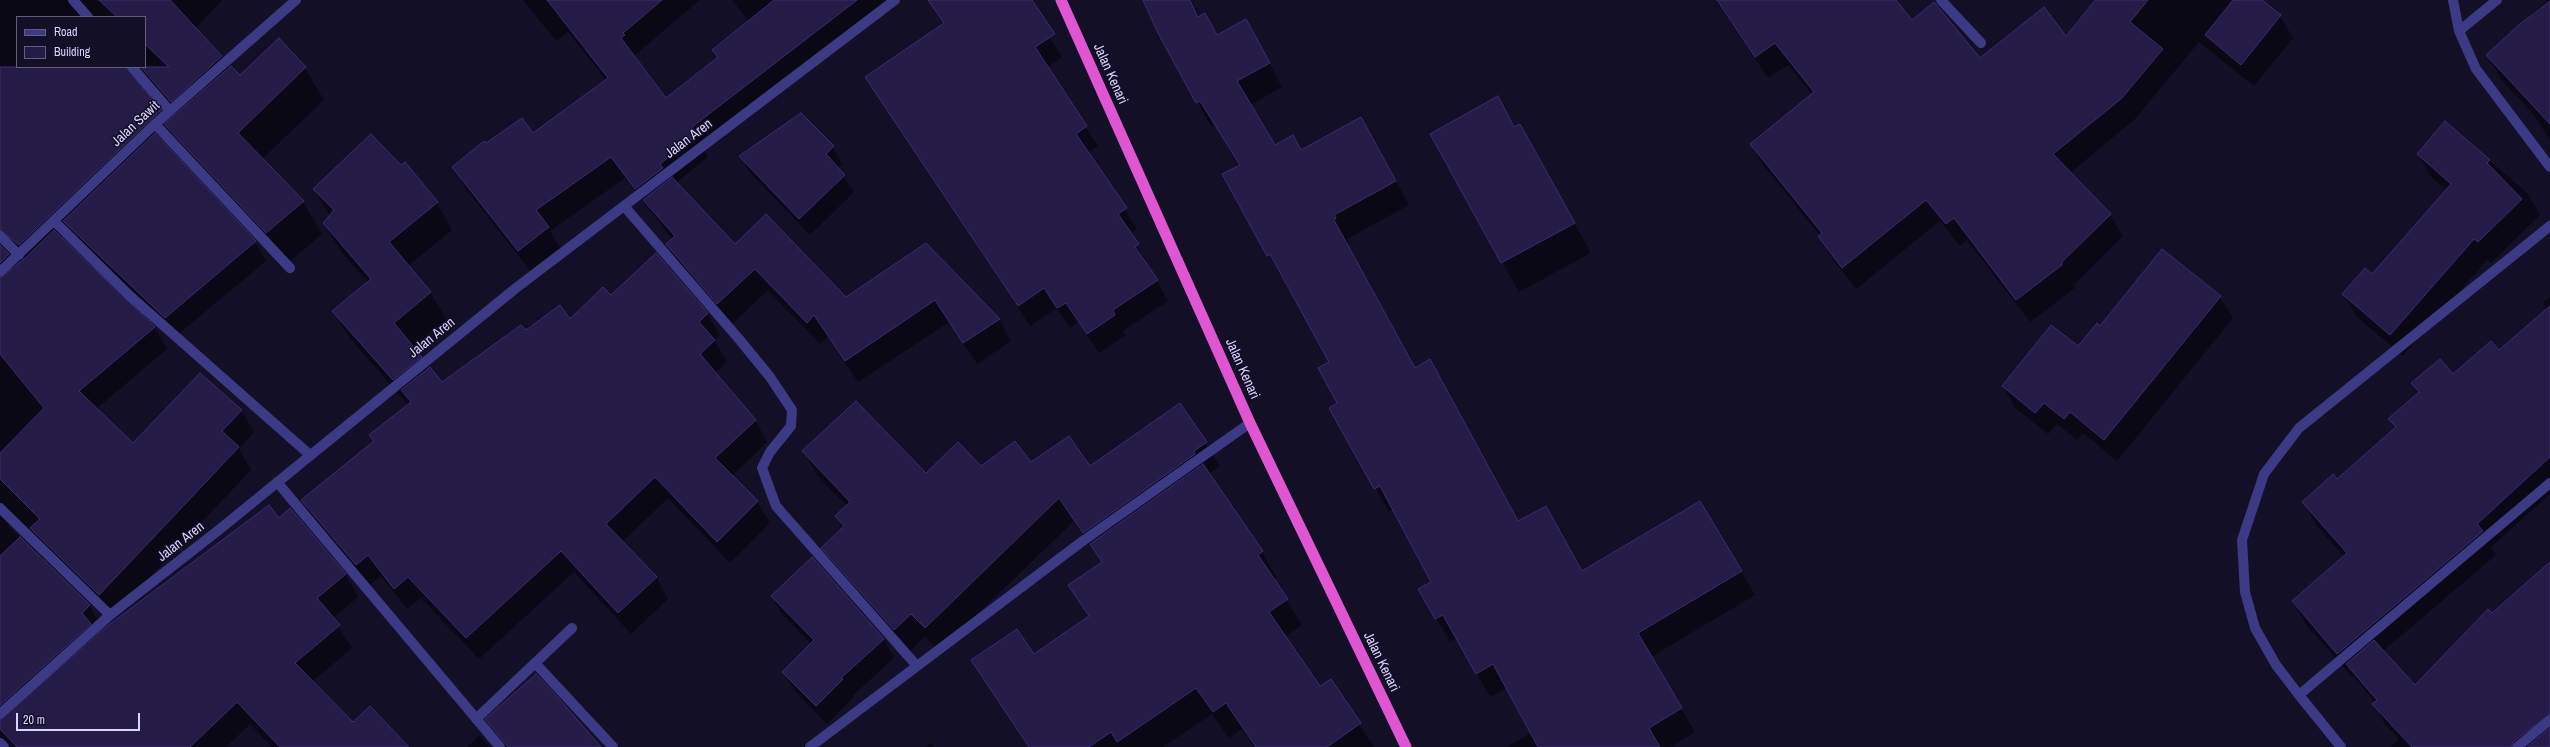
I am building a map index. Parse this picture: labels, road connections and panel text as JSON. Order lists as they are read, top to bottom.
{
  "streets": {
    "highway": ["Jalan Kenari"],
    "street": ["Jalan Sawit", "Jalan Aren"]
  },
  "legend": ["Road", "Building"],
  "scale_bar": "20 m"
}
